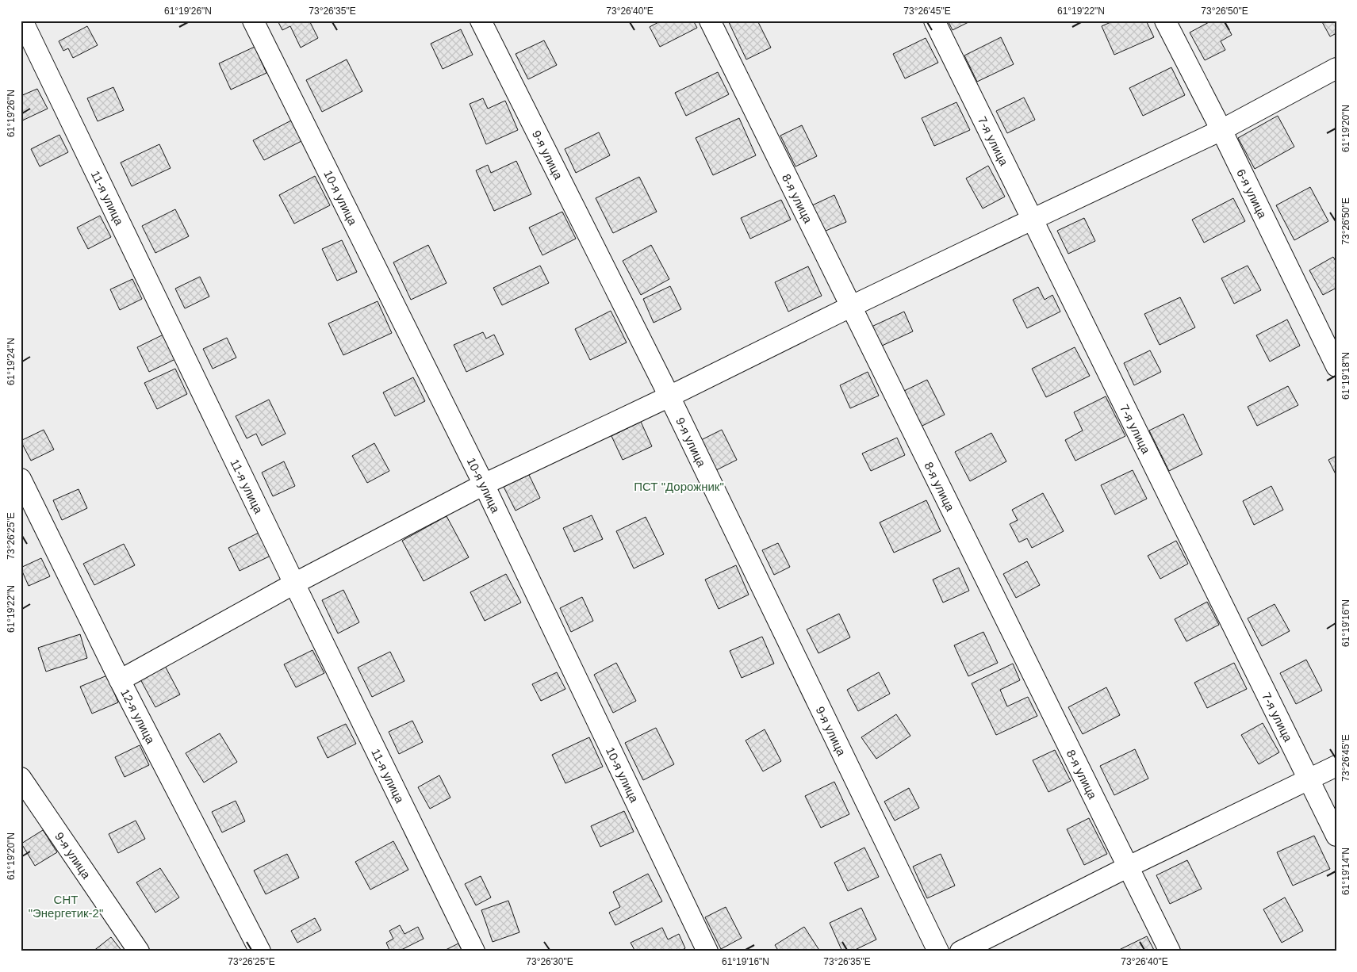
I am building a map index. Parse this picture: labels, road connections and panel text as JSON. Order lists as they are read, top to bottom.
{
  "streets": {
    "street": [
      "7-я улица",
      "9-я улица",
      "6-я улица",
      "10-я улица",
      "11-я улица",
      "8-я улица",
      "12-я улица"
    ]
  },
  "parks": ["ПСТ \"Дорожник\"", "СHТ \"Энергетик-2\""],
  "coordinates": [
    "61°19'26\"N",
    "73°26'35\"E",
    "73°26'40\"E",
    "73°26'45\"E",
    "61°19'22\"N",
    "73°26'50\"E",
    "61°19'20\"N",
    "61°19'24\"N",
    "61°19'18\"N",
    "73°26'25\"E",
    "61°19'16\"N",
    "61°19'14\"N",
    "73°26'30\"E"
  ]
}
